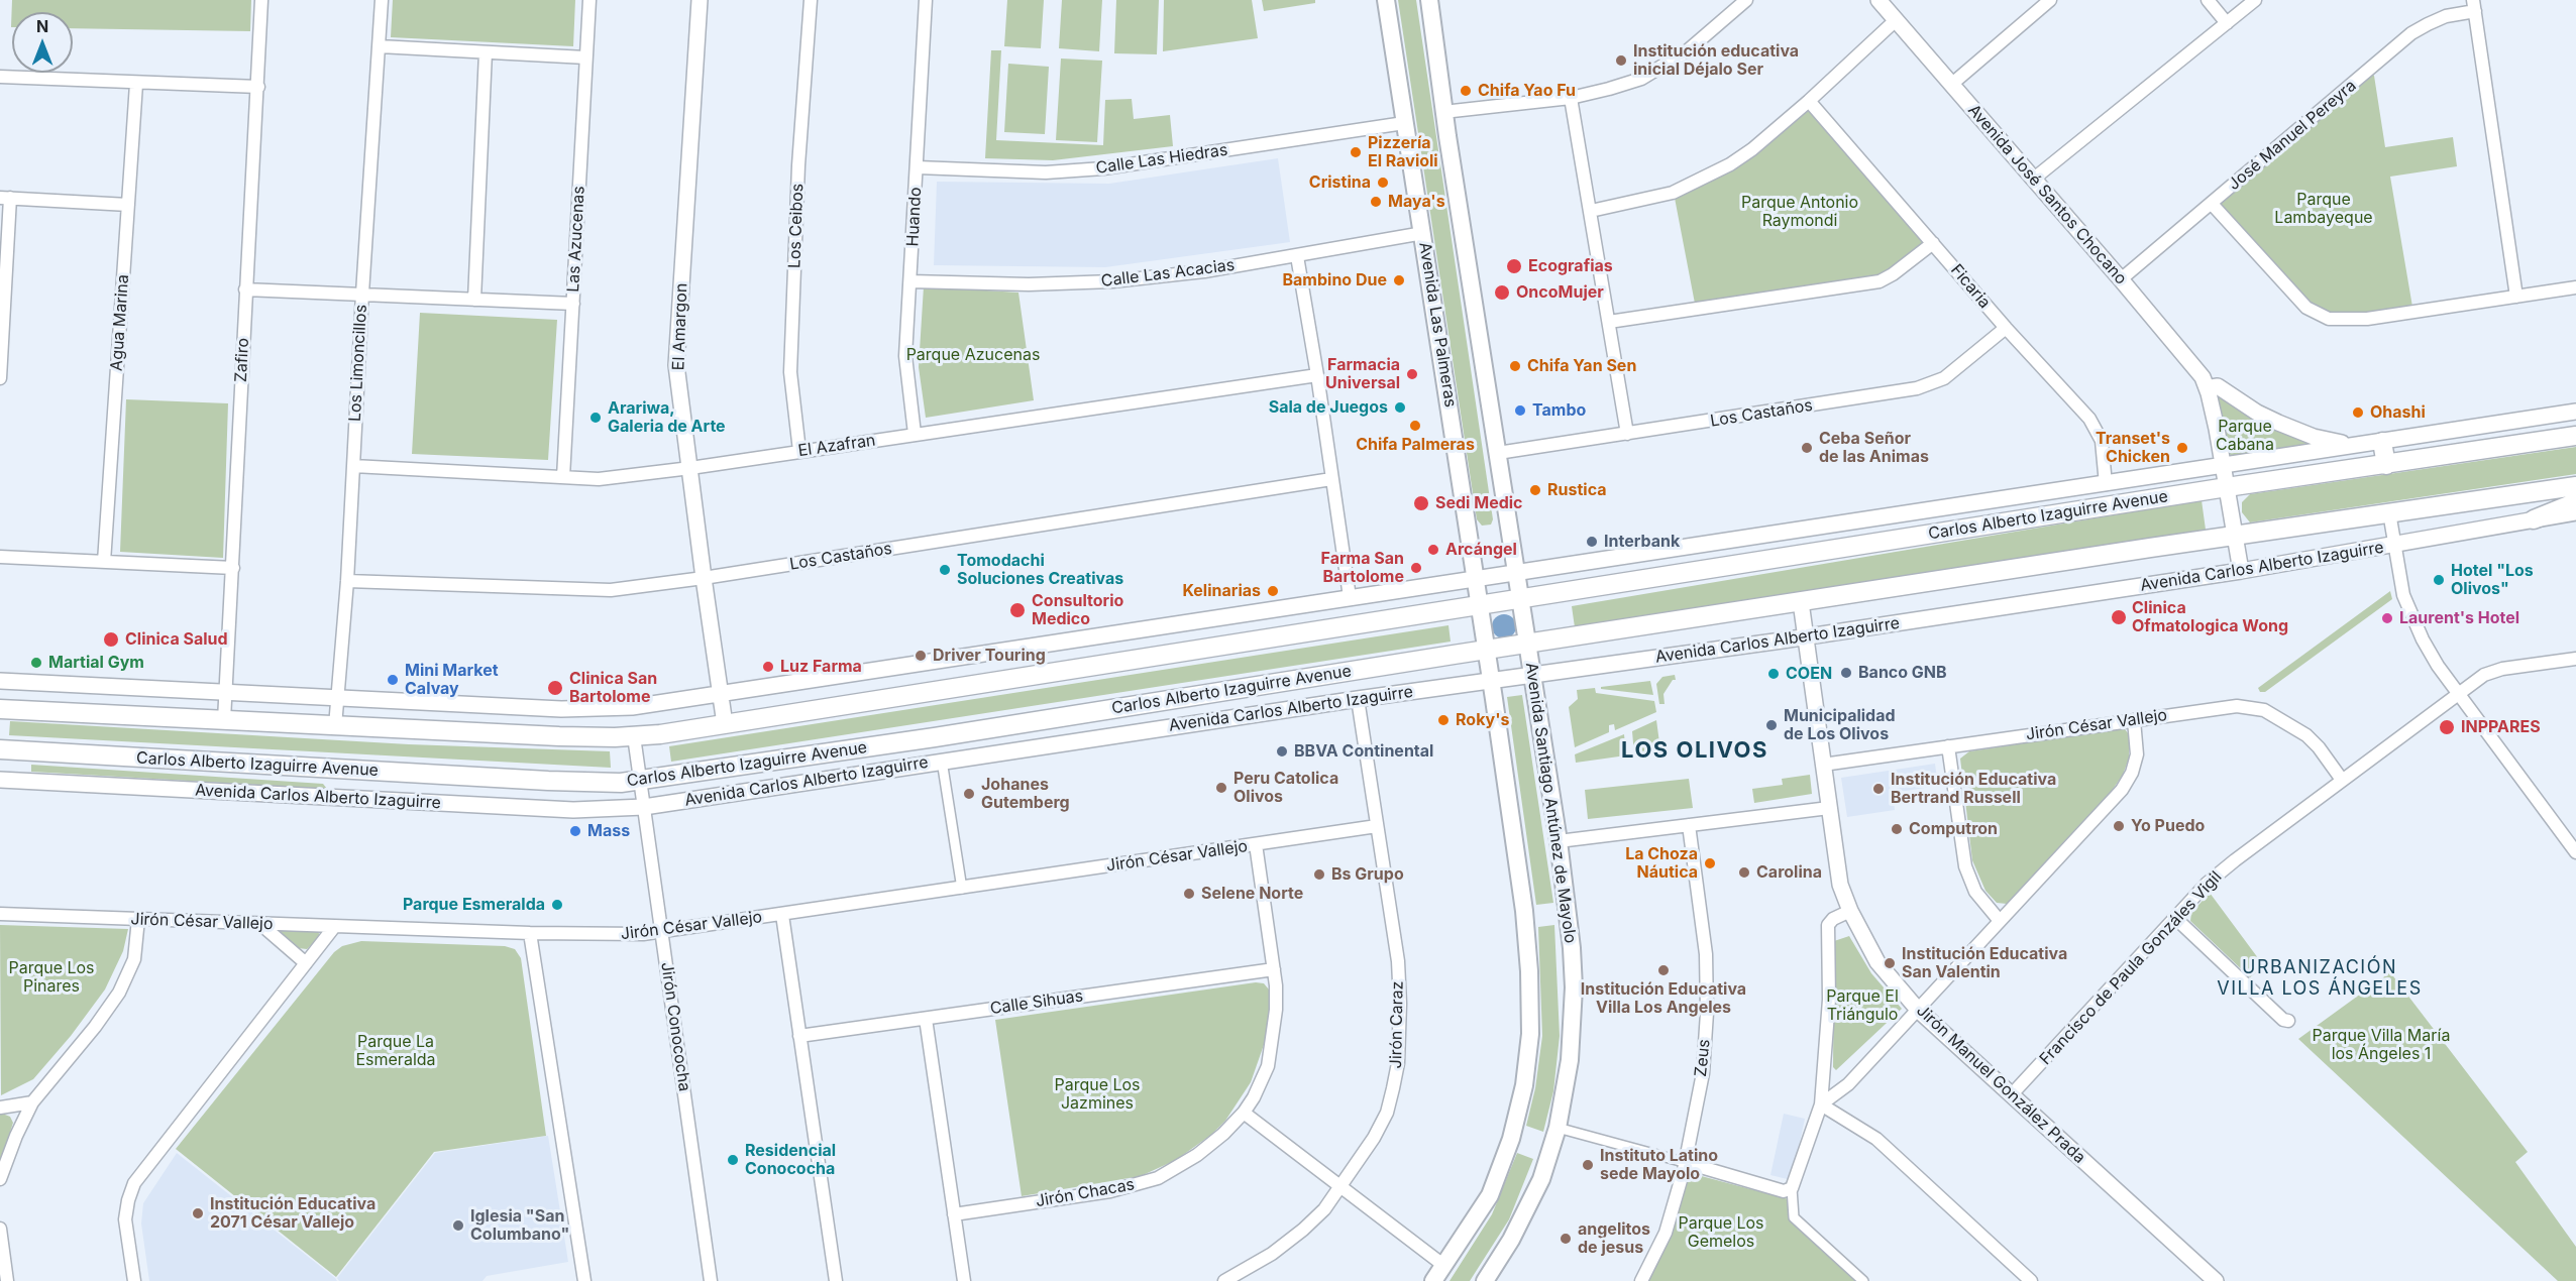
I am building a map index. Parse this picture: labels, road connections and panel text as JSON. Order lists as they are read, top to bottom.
{
  "streets": {
    "main road": ["Avenida Las Palmeras", "Carlos Alberto Izaguirre Avenue", "Avenida Santiago Antúnez de Mayolo"],
    "street": [
      "José Manuel Pereyra",
      "Calle Las Hiedras",
      "Avenida José Santos Chocano",
      "Huando",
      "Los Ceibos",
      "Las Azucenas",
      "Calle Las Acacias",
      "Ficaria",
      "Agua Marina",
      "El Amargon",
      "Zafiro",
      "Los Limoncillos",
      "Los Castaños",
      "El Azafran",
      "Avenida Carlos Alberto Izaguirre",
      "Jirón César Vallejo",
      "Francisco de Paula Gonzáles Vigil",
      "Calle Sihuas",
      "Jirón Caraz",
      "Jirón Conococha",
      "Zeus",
      "Jirón Manuel González Prada",
      "Jirón Chacas"
    ]
  },
  "crossings": [
    ["José Manuel Pereyra", "Avenida José Santos Chocano"],
    ["Calle Las Hiedras", "Huando"],
    ["Calle Las Hiedras", "Avenida Las Palmeras"],
    ["Avenida José Santos Chocano", "Carlos Alberto Izaguirre Avenue"],
    ["Avenida José Santos Chocano", "Avenida Carlos Alberto Izaguirre"],
    ["Huando", "Calle Las Acacias"],
    ["Huando", "El Azafran"],
    ["Los Ceibos", "El Azafran"],
    ["Las Azucenas", "El Azafran"],
    ["Calle Las Acacias", "Avenida Las Palmeras"],
    ["Ficaria", "Los Castaños"],
    ["Avenida Las Palmeras", "Carlos Alberto Izaguirre Avenue"],
    ["El Amargon", "Los Castaños"],
    ["El Amargon", "El Azafran"],
    ["Los Limoncillos", "Los Castaños"],
    ["Los Limoncillos", "El Azafran"],
    ["Carlos Alberto Izaguirre Avenue", "Avenida Santiago Antúnez de Mayolo"],
    ["Carlos Alberto Izaguirre Avenue", "Jirón Conococha"],
    ["Avenida Carlos Alberto Izaguirre", "Avenida Santiago Antúnez de Mayolo"],
    ["Avenida Carlos Alberto Izaguirre", "Jirón Caraz"],
    ["Avenida Carlos Alberto Izaguirre", "Jirón Conococha"],
    ["Avenida Carlos Alberto Izaguirre", "Jirón Manuel González Prada"],
    ["Jirón César Vallejo", "Francisco de Paula Gonzáles Vigil"],
    ["Jirón César Vallejo", "Jirón Caraz"],
    ["Jirón César Vallejo", "Jirón Conococha"],
    ["Jirón César Vallejo", "Jirón Manuel González Prada"],
    ["Jirón César Vallejo", "Jirón Chacas"],
    ["Francisco de Paula Gonzáles Vigil", "Jirón Manuel González Prada"],
    ["Calle Sihuas", "Jirón Chacas"]
  ],
  "districts": ["LOS OLIVOS", "URBANIZACIÓN VILLA LOS ÁNGELES"],
  "parks": [
    "Parque Lambayeque",
    "Parque Antonio Raymondi",
    "Parque Azucenas",
    "Parque Cabana",
    "Parque Los Pinares",
    "Parque El Triángulo",
    "Parque Villa María los Ángeles 1",
    "Parque La Esmeralda",
    "Parque Los Jazmines",
    "Parque Los Gemelos"
  ],
  "places": [
    "Institución educativa inicial Déjalo Ser",
    "Chifa Yao Fu",
    "Pizzería El Ravioli",
    "Cristina",
    "Maya's",
    "Ecografias",
    "Bambino Due",
    "OncoMujer",
    "Chifa Yan Sen",
    "Farmacia Universal",
    "Sala de Juegos",
    "Tambo",
    "Ohashi",
    "Arariwa, Galeria de Arte",
    "Chifa Palmeras",
    "Ceba Señor de las Animas",
    "Transet's Chicken",
    "Rustica",
    "Sedi Medic",
    "Interbank",
    "Arcángel",
    "Farma San Bartolome",
    "Tomodachi Soluciones Creativas",
    "Hotel \"Los Olivos\"",
    "Kelinarias",
    "Consultorio Medico",
    "Clinica Ofmatologica Wong",
    "Laurent's Hotel",
    "Clinica Salud",
    "Driver Touring",
    "Martial Gym",
    "Luz Farma",
    "Banco GNB",
    "COEN",
    "Mini Market Calvay",
    "Clinica San Bartolome",
    "Roky's",
    "Municipalidad de Los Olivos",
    "INPPARES",
    "BBVA Continental",
    "Peru Catolica Olivos",
    "Institución Educativa Bertrand Russell",
    "Johanes Gutemberg",
    "Yo Puedo",
    "Computron",
    "Mass",
    "La Choza Náutica",
    "Carolina",
    "Bs Grupo",
    "Selene Norte",
    "Parque Esmeralda",
    "Institución Educativa San Valentin",
    "Institución Educativa Villa Los Angeles",
    "Residencial Conococha",
    "Instituto Latino sede Mayolo",
    "Institución Educativa 2071 César Vallejo",
    "Iglesia \"San Columbano\"",
    "angelitos de jesus"
  ],
  "north": "top"
}
